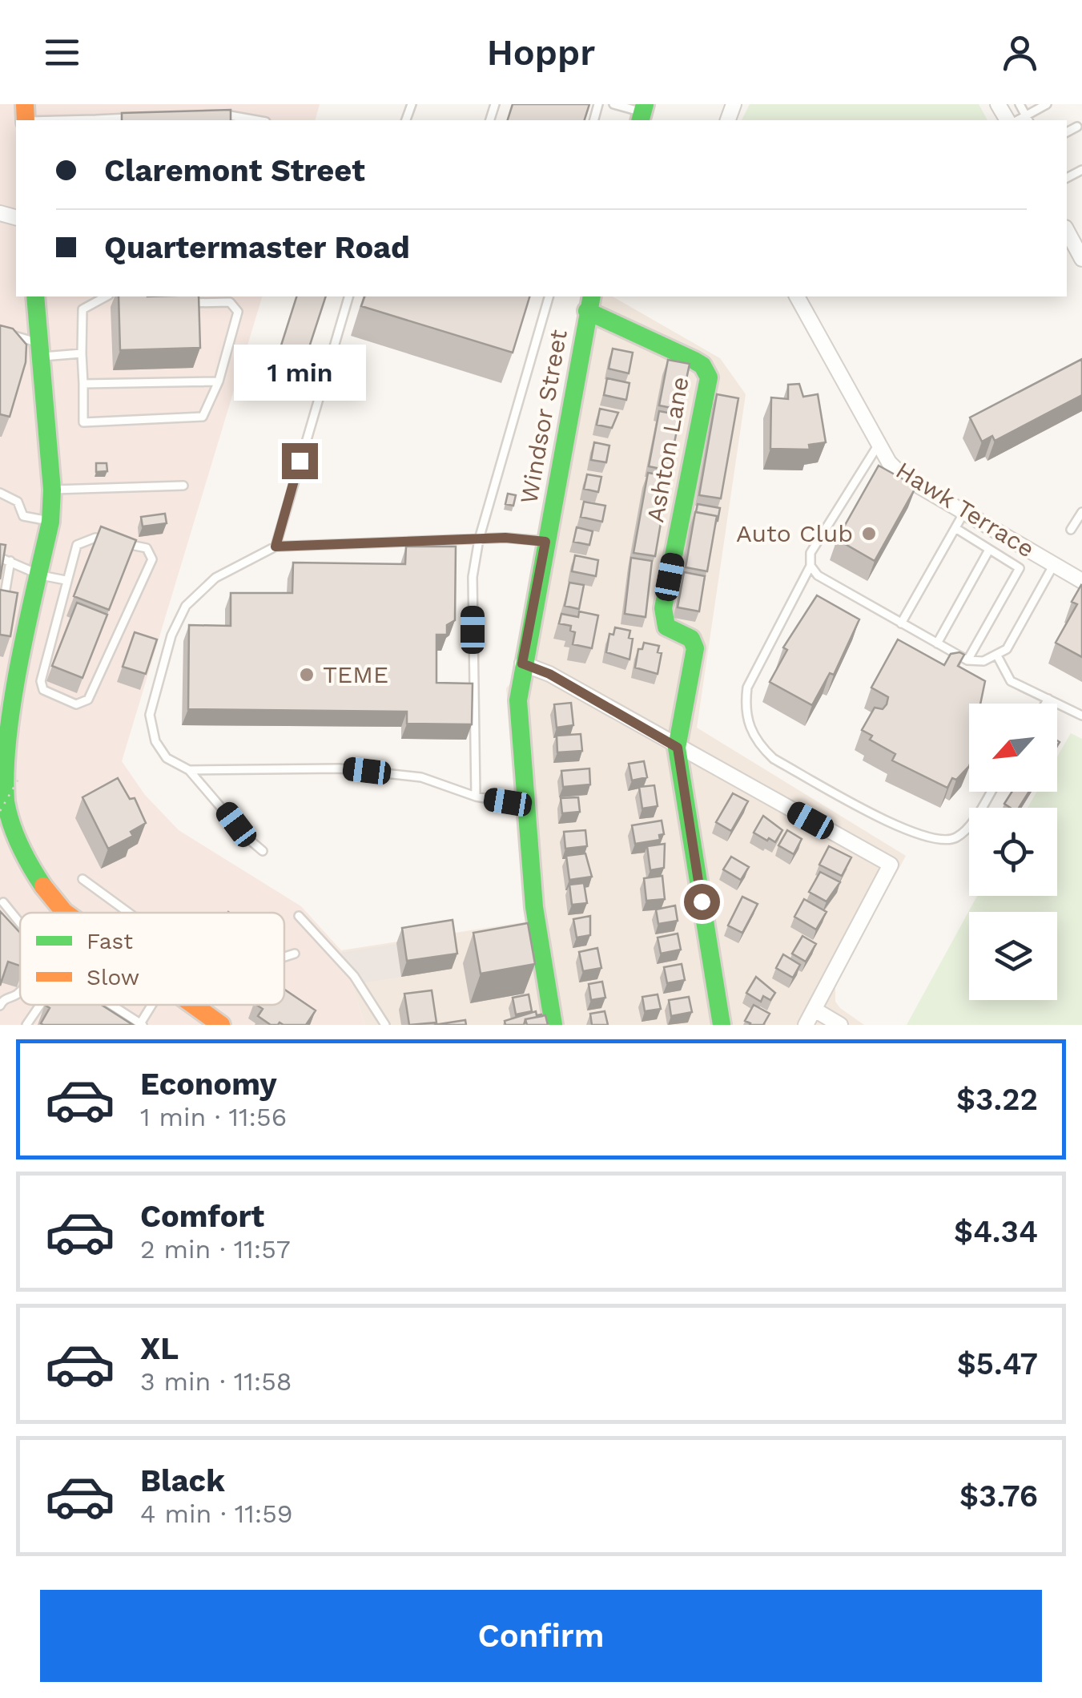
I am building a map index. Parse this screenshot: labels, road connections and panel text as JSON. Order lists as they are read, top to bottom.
{
  "streets": {
    "street": ["Windsor Street", "Ashton Lane", "Hawk Terrace"]
  },
  "crossings": [
    ["Windsor Street", "Ashton Lane"]
  ],
  "places": ["Auto Club", "TEME"],
  "legend": ["Fast", "Slow"],
  "north": "bottom left",
  "page": {
    "header": "Hoppr",
    "banner": ["Claremont Street", "Quartermaster Road"],
    "bubble": "1 min",
    "list": [
      {
        "name": "Economy",
        "note": "1 min · 11:56",
        "value": "$3.22"
      },
      {
        "name": "Comfort",
        "note": "2 min · 11:57",
        "value": "$4.34"
      },
      {
        "name": "XL",
        "note": "3 min · 11:58",
        "value": "$5.47"
      },
      {
        "name": "Black",
        "note": "4 min · 11:59",
        "value": "$3.76"
      }
    ],
    "buttons": "Confirm"
  }
}
